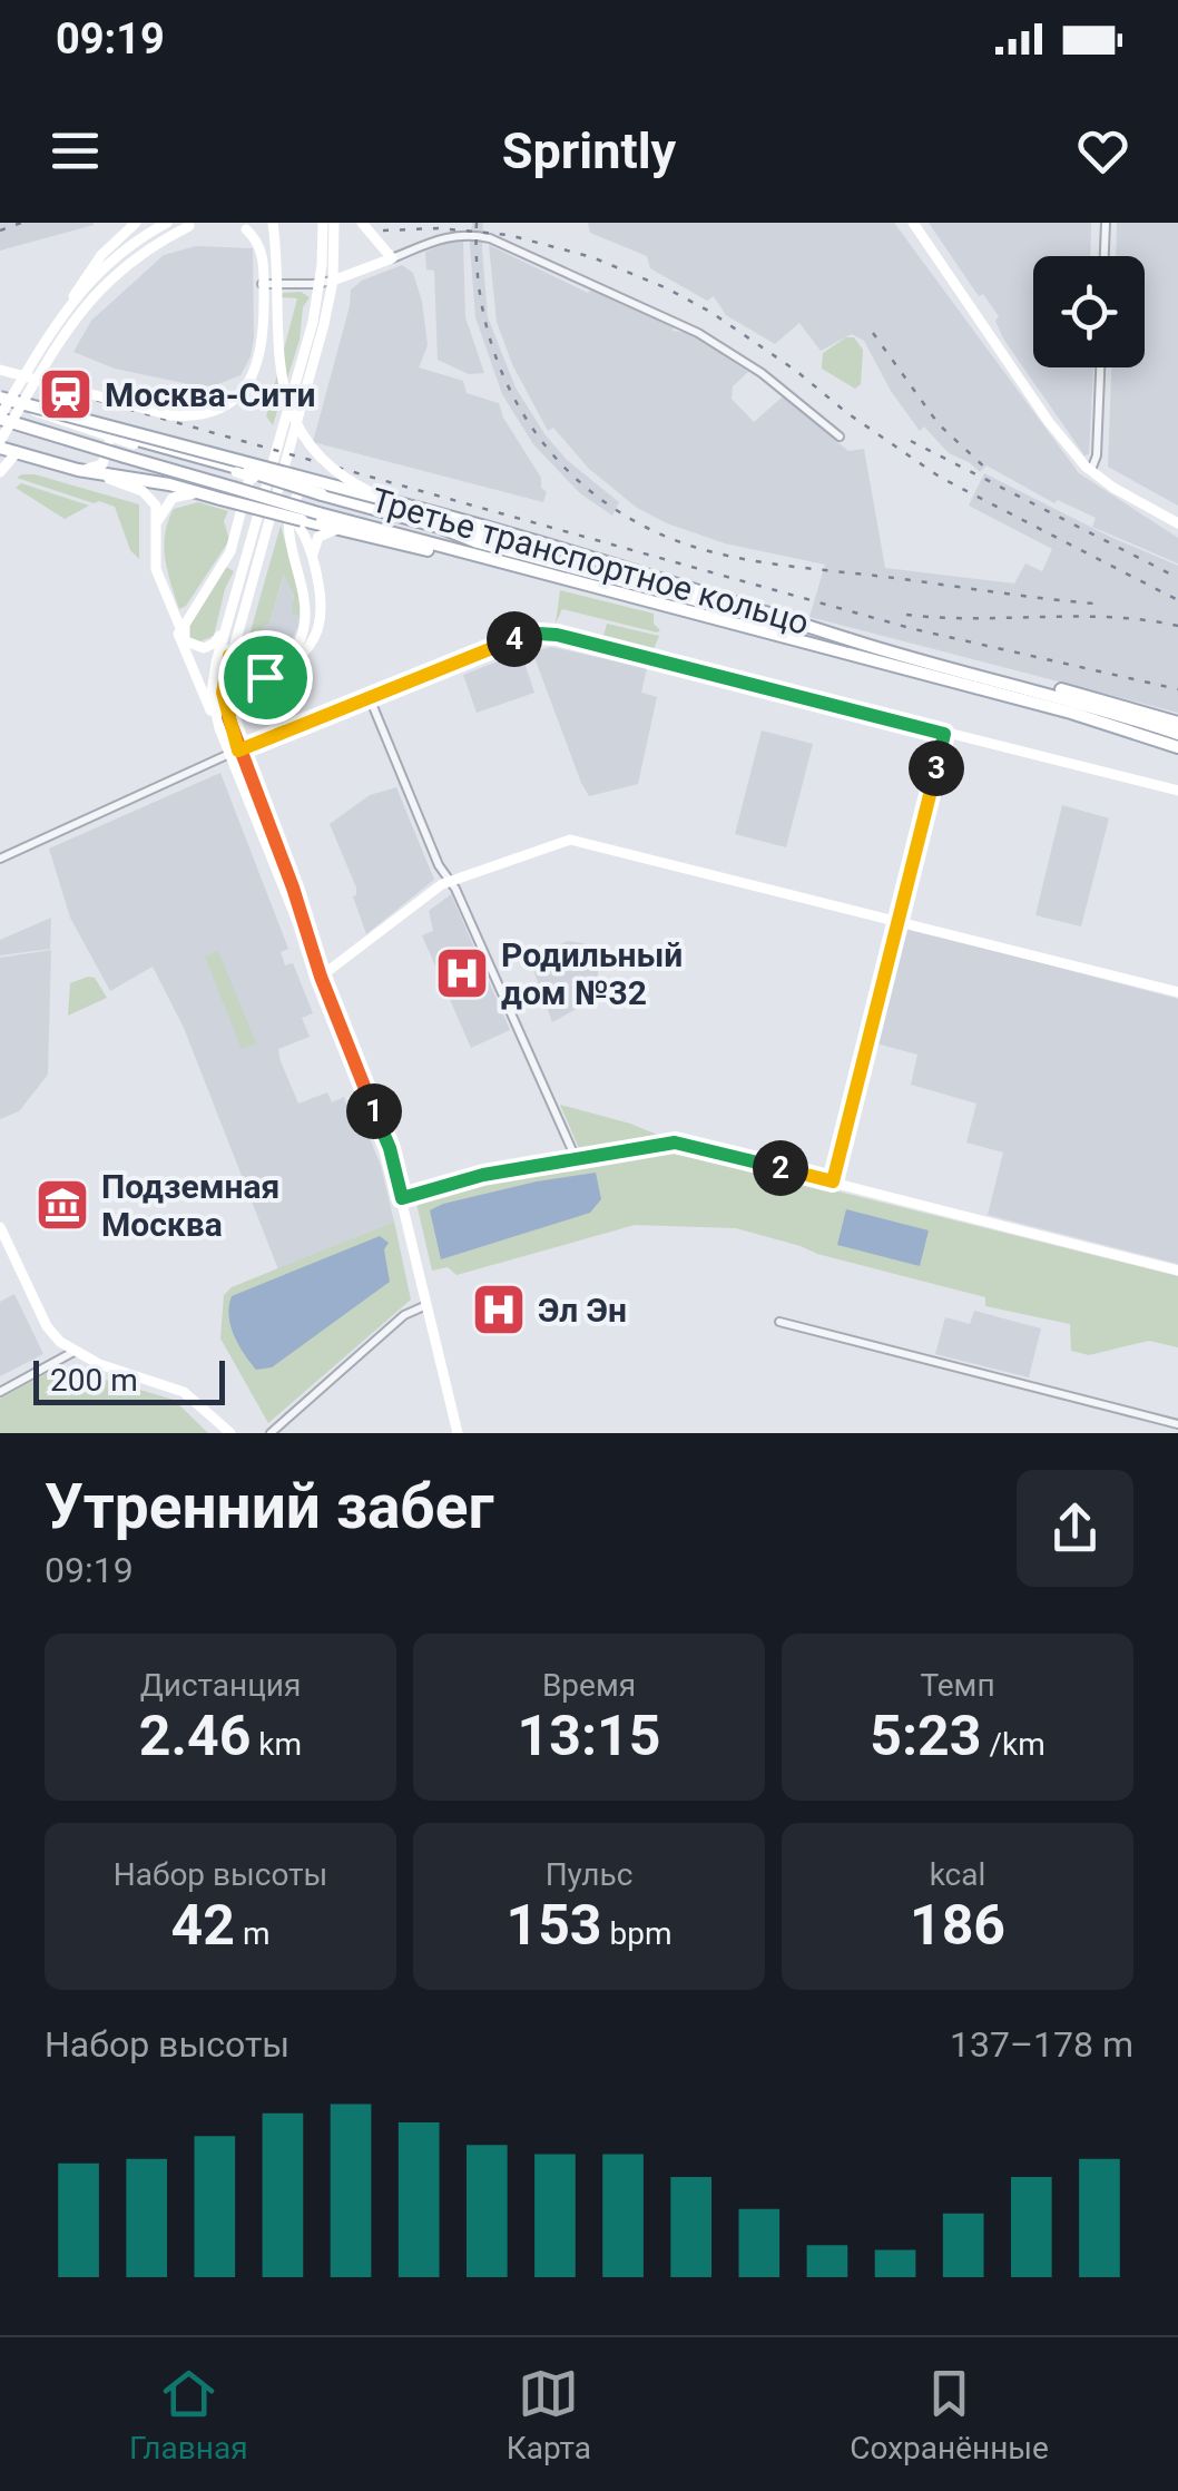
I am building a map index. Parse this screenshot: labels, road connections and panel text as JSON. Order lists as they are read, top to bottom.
{
  "streets": {
    "main road": ["Третье транспортное кольцо"]
  },
  "places": {
    "station": ["Москва-Сити"],
    "hospital": ["Родильный дом №32", "Эл Эн"],
    "museum": ["Подземная Москва"]
  },
  "scale_bar": "200 m",
  "page": {
    "status": "09:19",
    "header": "Sprintly",
    "pins": [
      "4",
      "3",
      "1",
      "2"
    ],
    "scale": "200 m",
    "heading": ["Утренний забег", "09:19"],
    "stats": [
      ["Дистанция", "2.46 km"],
      ["Время", "13:15"],
      ["Темп", "5:23 /km"],
      ["Набор высоты", "42 m"],
      ["Пульс", "153 bpm"],
      ["kcal", "186"]
    ],
    "chart": ["Набор высоты", "137–178 m"],
    "tabs": ["Главная", "Карта", "Сохранённые"]
  }
}
